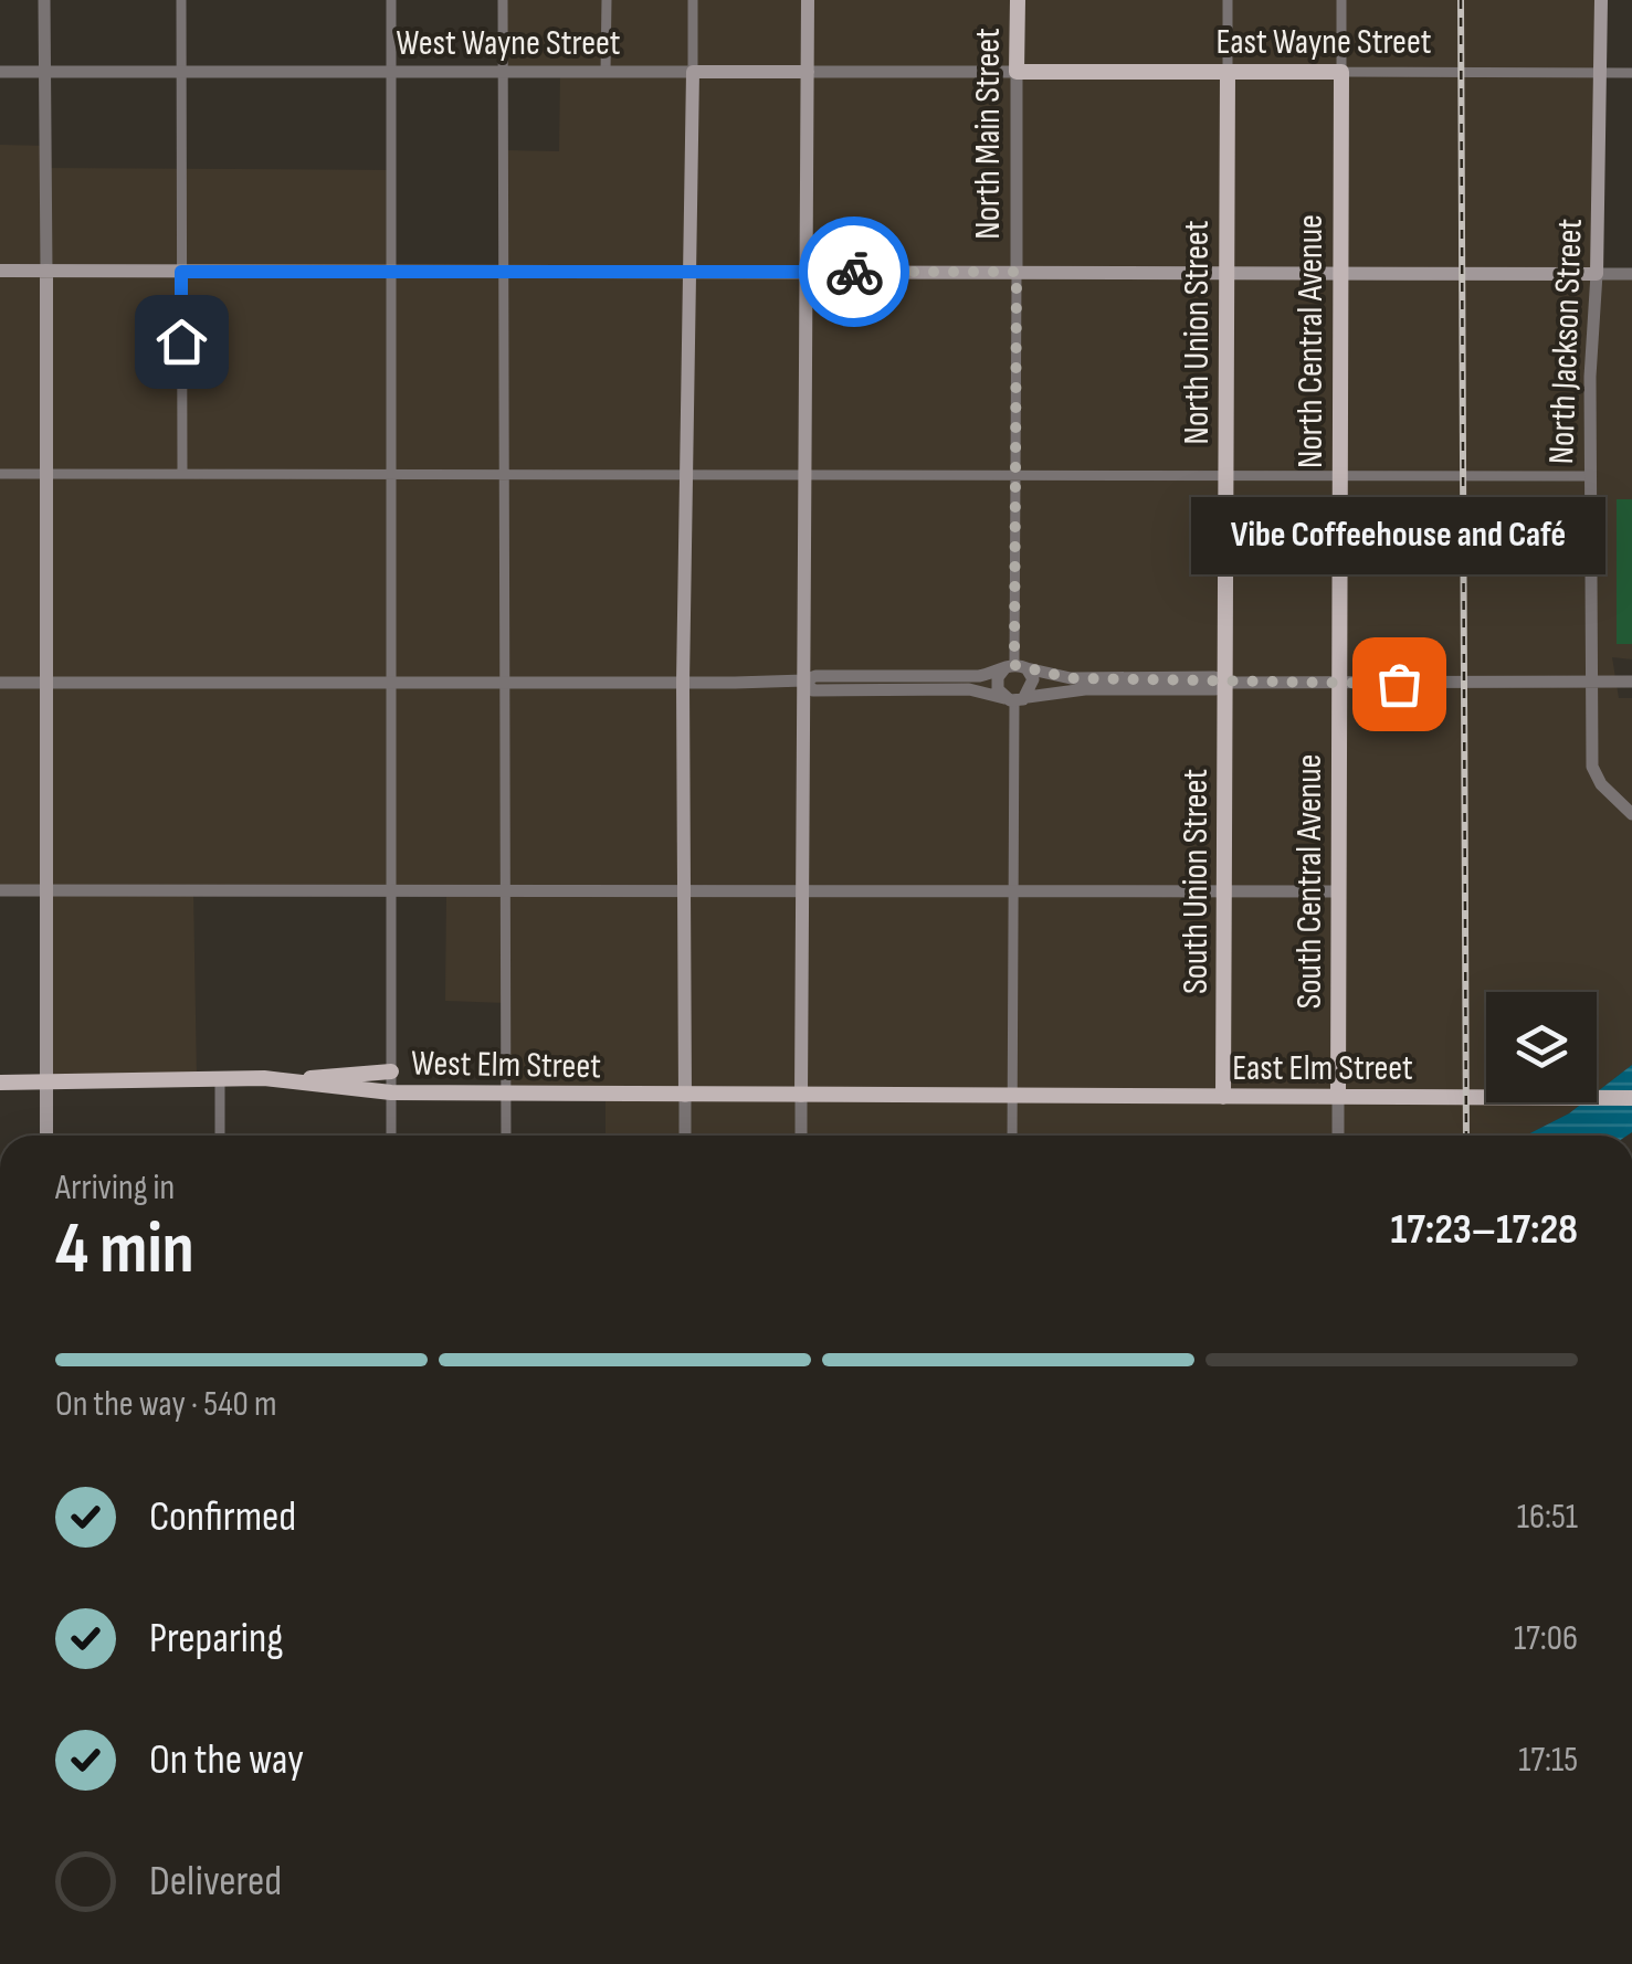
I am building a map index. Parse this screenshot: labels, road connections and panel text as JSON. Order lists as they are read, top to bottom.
{
  "streets": {
    "main road": [
      "East Wayne Street",
      "West Wayne Street",
      "North Main Street",
      "North Union Street",
      "North Central Avenue",
      "North Jackson Street",
      "South Union Street",
      "South Central Avenue",
      "West Elm Street",
      "East Elm Street"
    ]
  },
  "crossings": [
    ["East Wayne Street", "West Wayne Street"],
    ["East Wayne Street", "North Main Street"],
    ["East Wayne Street", "North Union Street"],
    ["East Wayne Street", "North Central Avenue"],
    ["East Wayne Street", "North Jackson Street"],
    ["West Wayne Street", "North Main Street"],
    ["North Union Street", "South Union Street"],
    ["North Central Avenue", "South Central Avenue"],
    ["South Union Street", "East Elm Street"],
    ["South Central Avenue", "East Elm Street"],
    ["West Elm Street", "East Elm Street"]
  ],
  "places": ["Vibe Coffeehouse and Café"],
  "page": {
    "bubble": "Vibe Coffeehouse and Café",
    "heading": ["4 min", "Arriving in", "17:23–17:28"],
    "bar": "On the way · 540 m",
    "list": [
      ["Confirmed", "16:51"],
      ["Preparing", "17:06"],
      ["On the way", "17:15"],
      "Delivered"
    ]
  }
}
